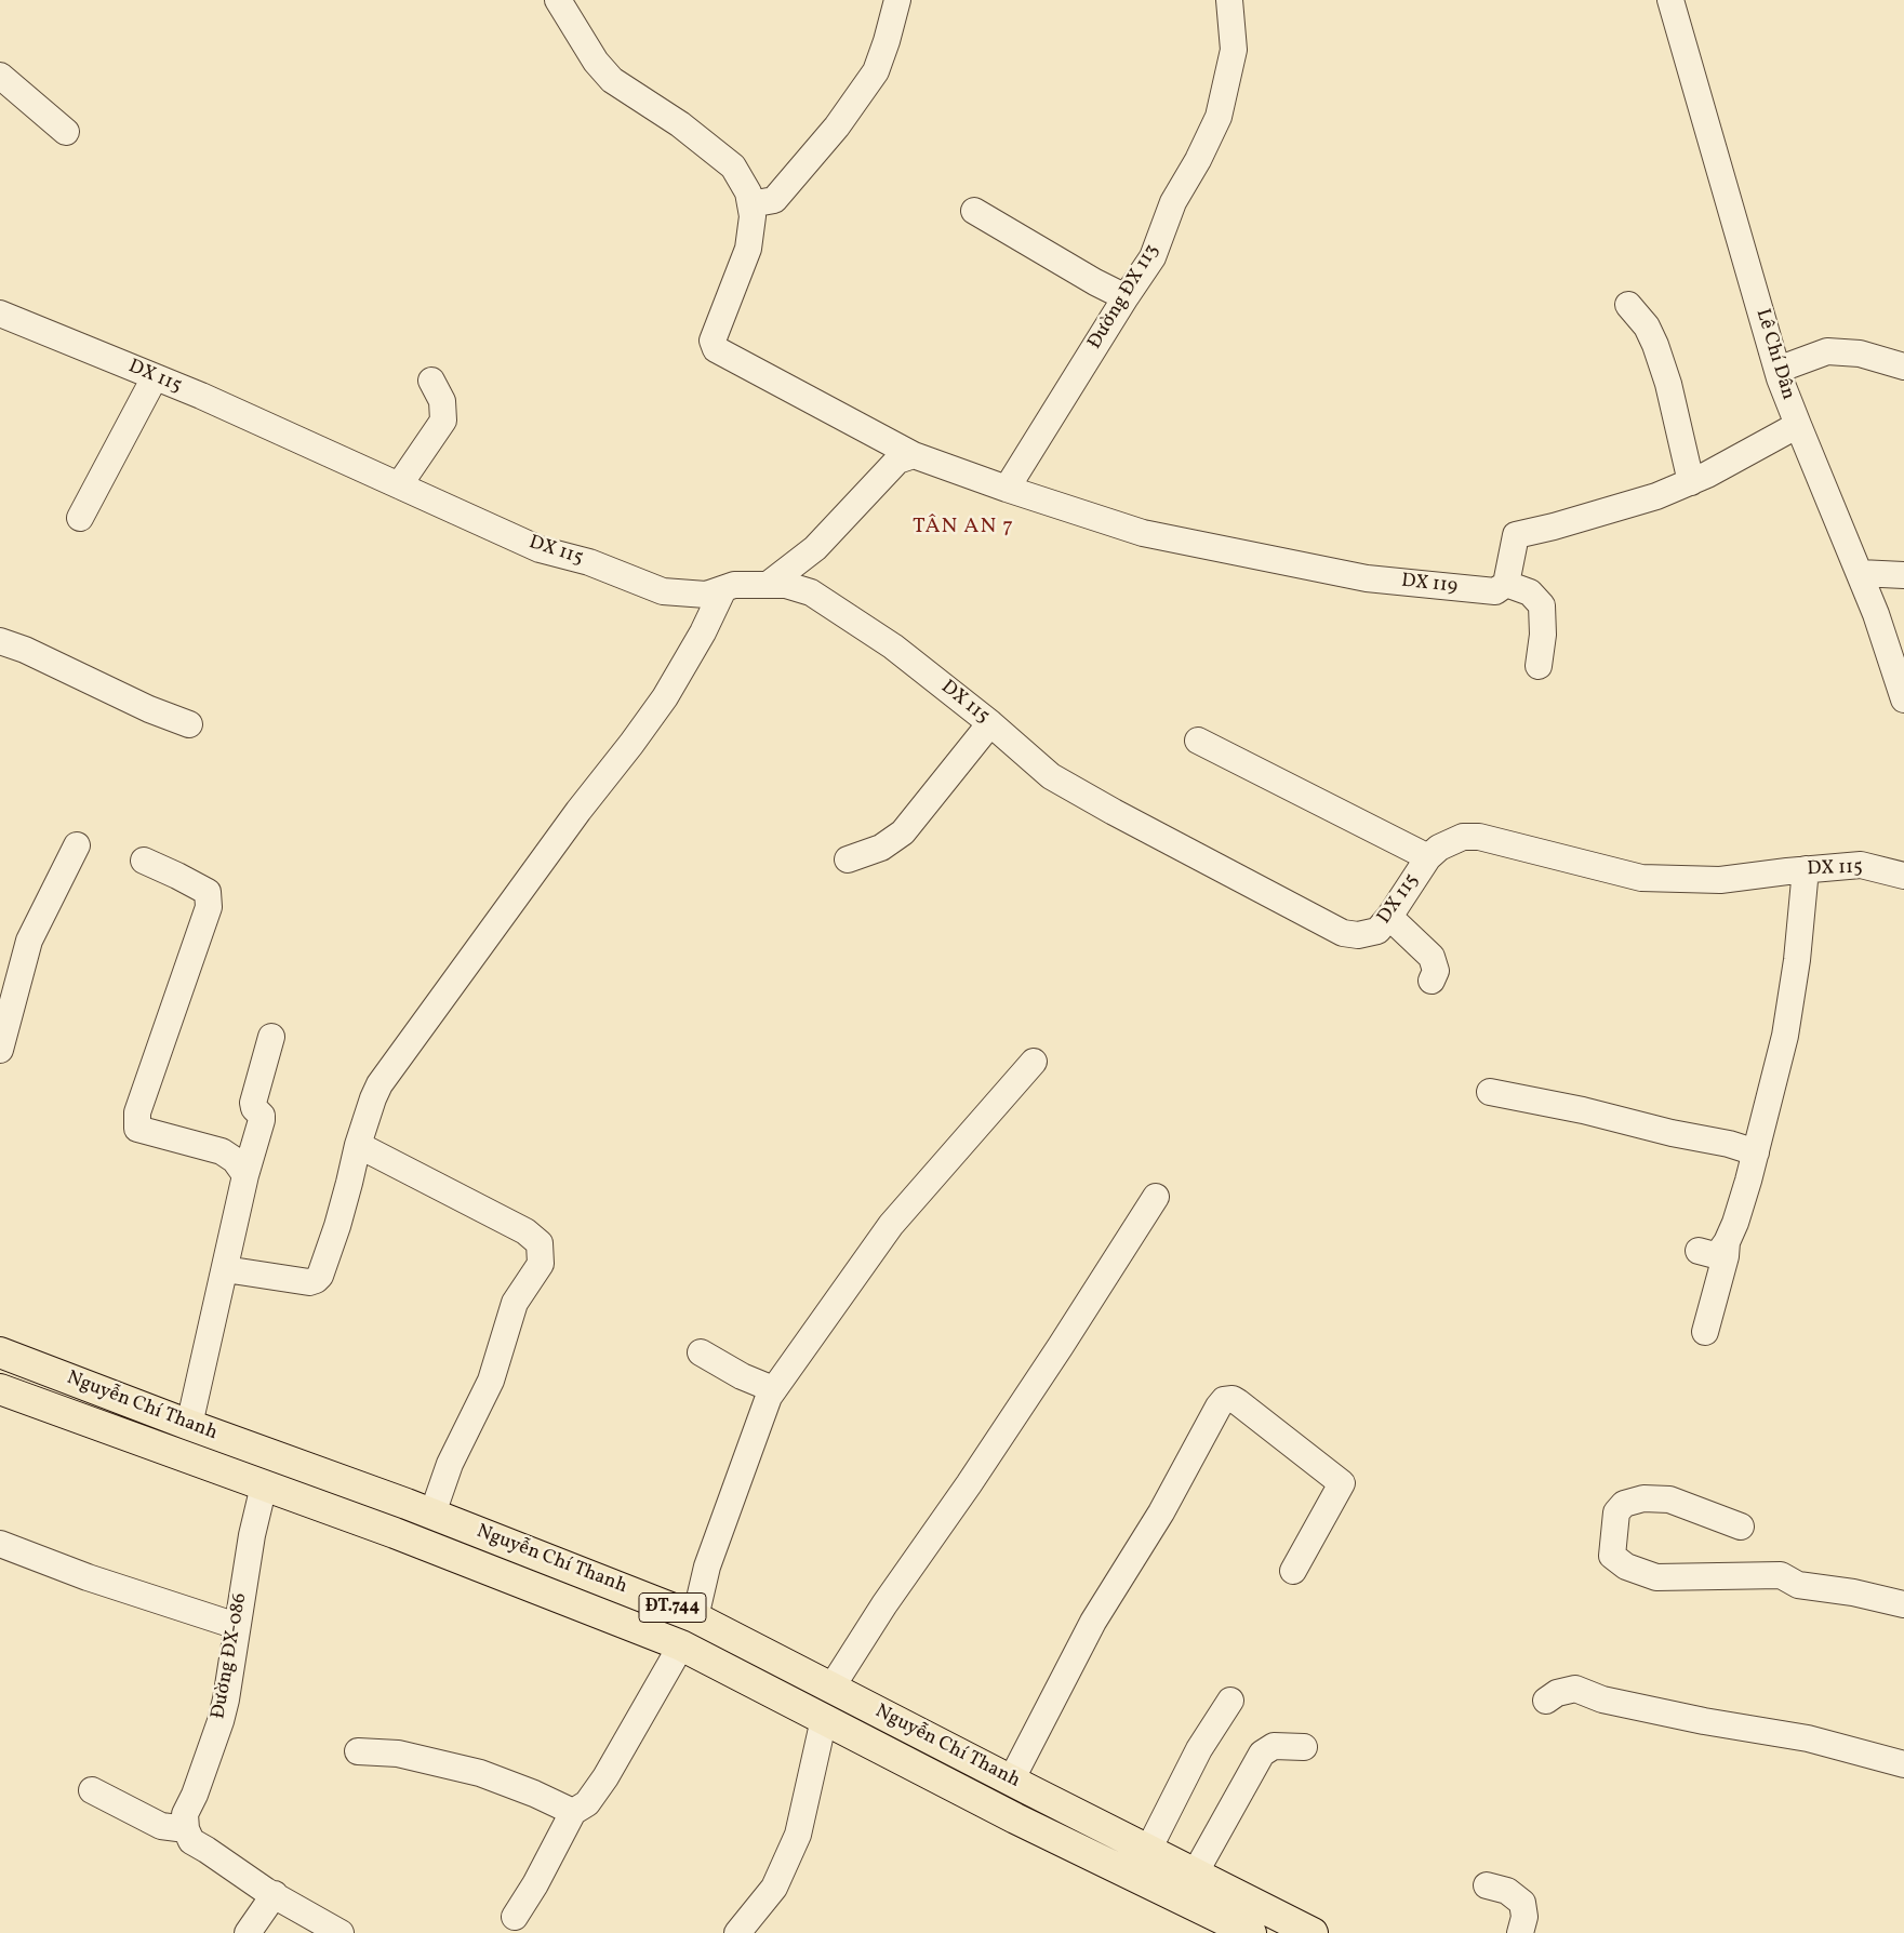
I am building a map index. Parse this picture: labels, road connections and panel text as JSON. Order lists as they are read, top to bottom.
{
  "streets": {
    "main road": ["Nguyễn Chí Thanh", "ĐT.744"],
    "street": [
      "Đường ĐX 113",
      "Lê Chí Dân",
      "DX 115",
      "DX 119",
      "Đường ĐX-086"
    ]
  },
  "crossings": [
    ["Đường ĐX 113", "DX 119"],
    ["Nguyễn Chí Thanh", "Đường ĐX-086"]
  ],
  "districts": ["TÂN AN 7"]
}
